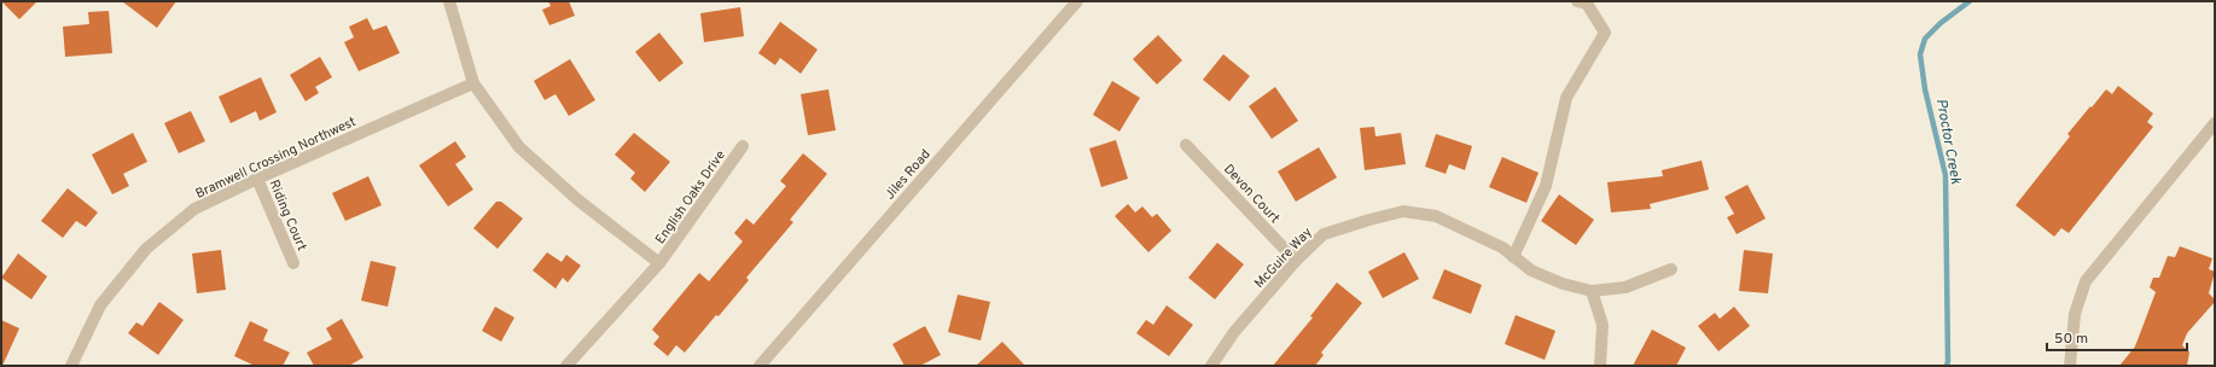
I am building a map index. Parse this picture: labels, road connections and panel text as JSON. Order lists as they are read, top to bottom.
{
  "streets": {
    "street": [
      "Bramwell Crossing Northwest",
      "Jiles Road",
      "Devon Court",
      "English Oaks Drive",
      "Riding Court",
      "McGuire Way"
    ]
  },
  "crossings": [
    ["Bramwell Crossing Northwest", "Riding Court"],
    ["Devon Court", "McGuire Way"]
  ],
  "water": ["Proctor Creek"],
  "scale_bar": "50 m"
}
